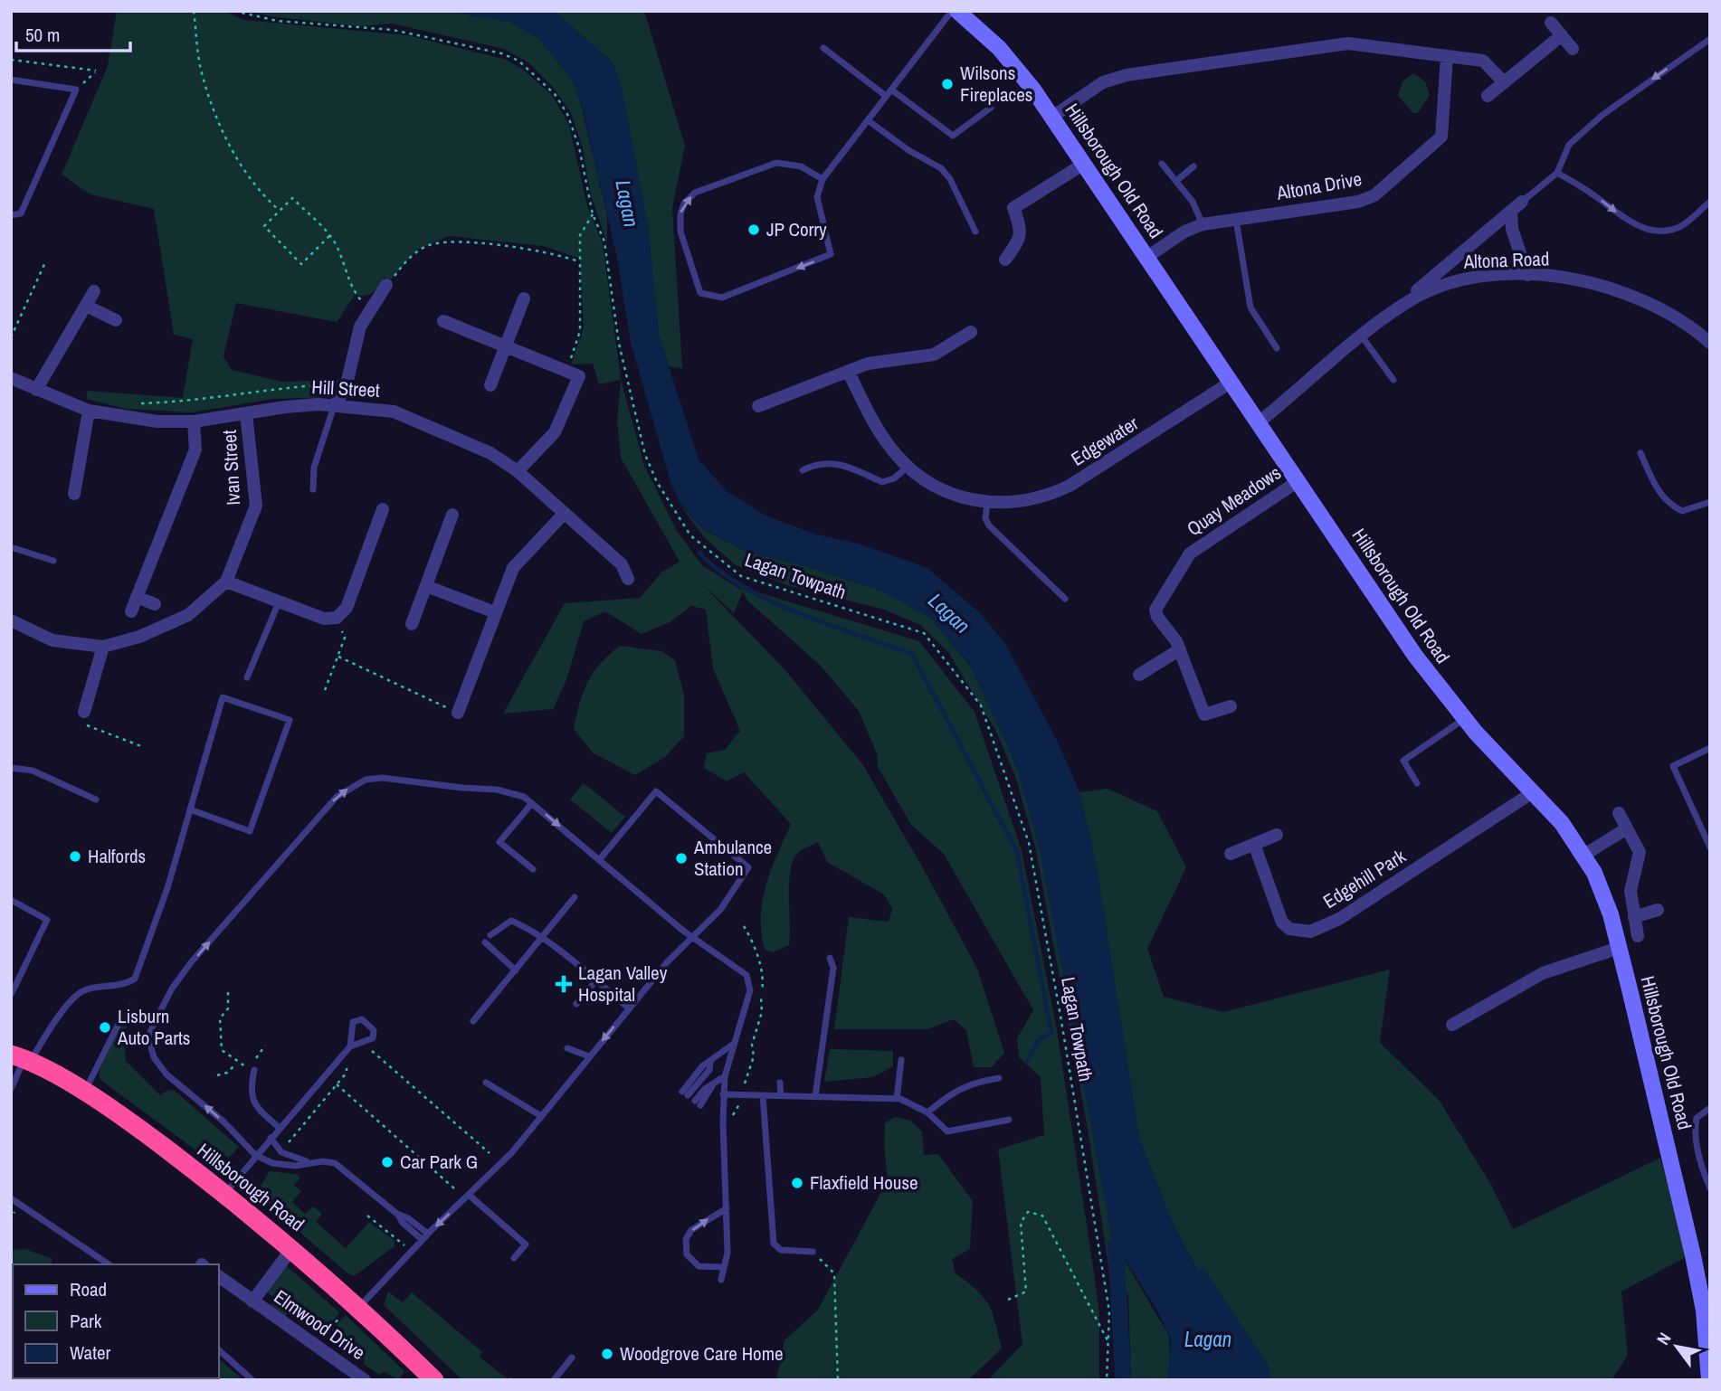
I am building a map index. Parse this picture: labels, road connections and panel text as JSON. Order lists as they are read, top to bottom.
{
  "streets": {
    "highway": ["Hillsborough Road"],
    "street": [
      "Hillsborough Old Road",
      "Altona Drive",
      "Altona Road",
      "Hill Street",
      "Edgewater",
      "Ivan Street",
      "Quay Meadows",
      "Edgehill Park",
      "Elmwood Drive"
    ],
    "path": ["Lagan Towpath"]
  },
  "crossings": [
    ["Hillsborough Old Road", "Altona Drive"],
    ["Hillsborough Old Road", "Altona Road"],
    ["Hillsborough Old Road", "Edgewater"],
    ["Hillsborough Old Road", "Quay Meadows"],
    ["Hillsborough Old Road", "Edgehill Park"],
    ["Hill Street", "Ivan Street"],
    ["Hillsborough Road", "Elmwood Drive"]
  ],
  "water": ["Lagan"],
  "places": {
    "other": [
      "Wilsons Fireplaces",
      "JP Corry",
      "Halfords",
      "Ambulance Station",
      "Lisburn Auto Parts",
      "Car Park G",
      "Flaxfield House",
      "Woodgrove Care Home"
    ],
    "health": ["Lagan Valley Hospital"]
  },
  "legend": ["Road", "Park", "Water"],
  "scale_bar": "50 m",
  "north": "top left"
}
